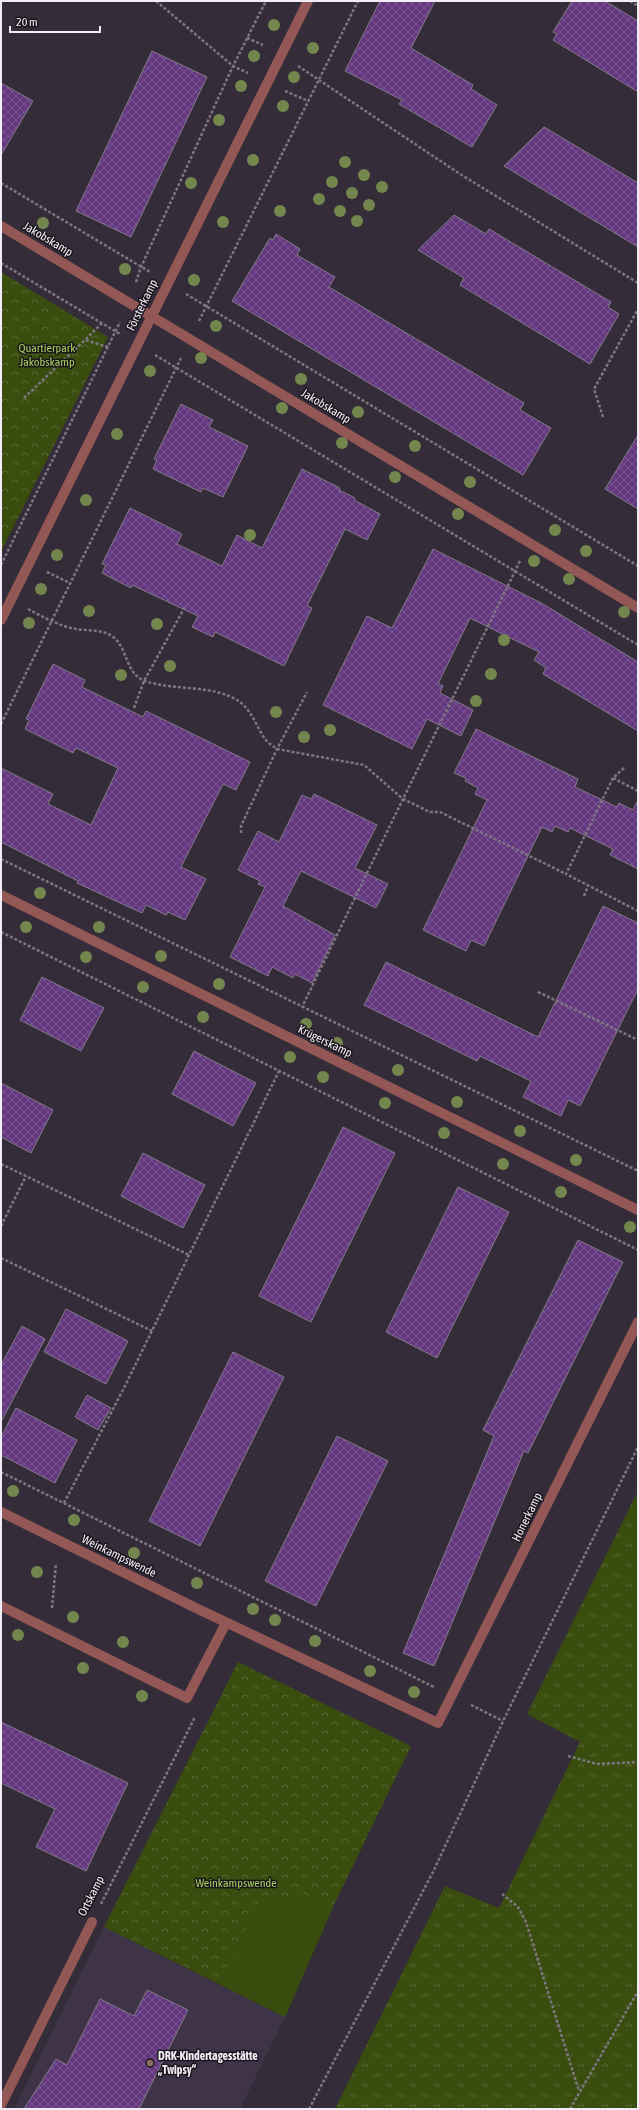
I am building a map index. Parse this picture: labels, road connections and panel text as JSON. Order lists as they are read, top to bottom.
{
  "streets": {
    "street": [
      "Jakobskamp",
      "Försterkamp",
      "Krügerskamp",
      "Honerkamp",
      "Weinkampswende",
      "Ortskamp"
    ]
  },
  "crossings": [
    ["Jakobskamp", "Försterkamp"],
    ["Honerkamp", "Weinkampswende"]
  ],
  "parks": ["Quartierpark Jakobskamp", "Weinkampswende"],
  "places": ["DRK-Kindertagesstätte „Twipsy“"],
  "scale_bar": "20 m"
}
